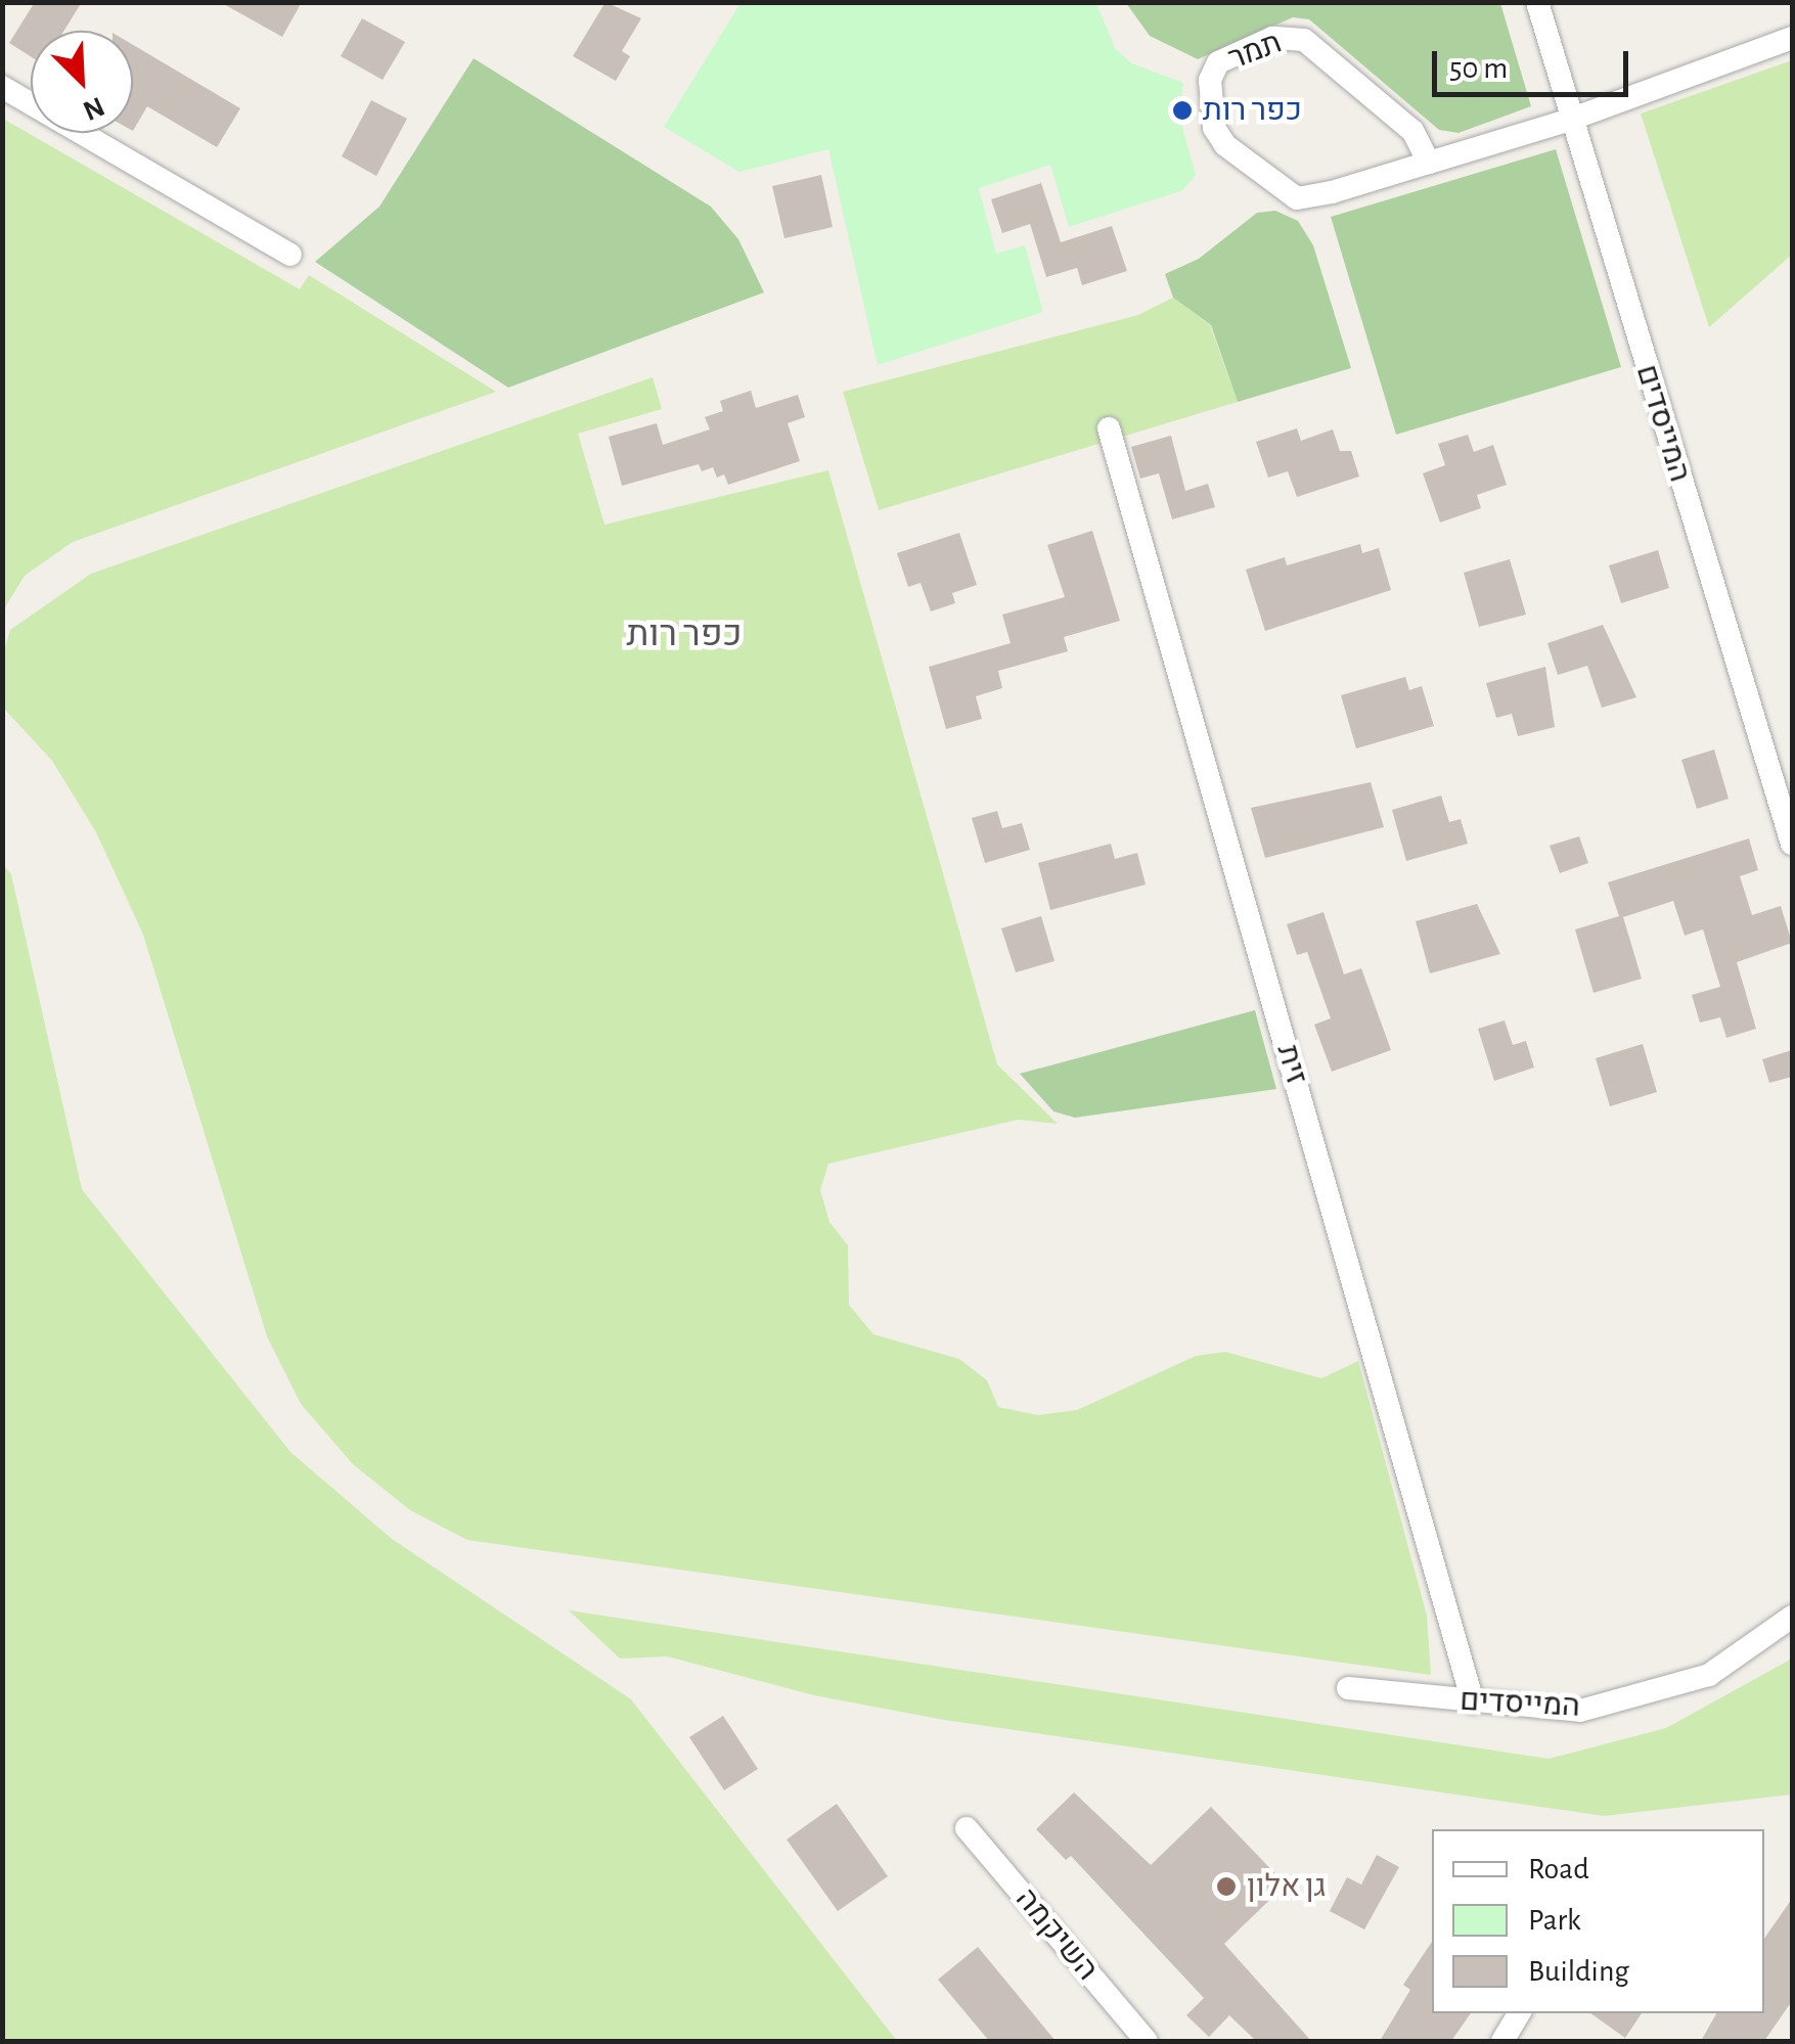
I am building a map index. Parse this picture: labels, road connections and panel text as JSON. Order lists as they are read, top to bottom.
{
  "streets": {
    "street": [
      "תמר",
      "המייסדים",
      "זית",
      "השיקמה"
    ]
  },
  "crossings": [
    ["תמר", "המייסדים"],
    ["המייסדים", "זית"]
  ],
  "districts": ["כפר רות"],
  "places": ["כפר רות", "גן אלון"],
  "legend": ["Road", "Park", "Building"],
  "scale_bar": "50 m",
  "north": "bottom right"
}
